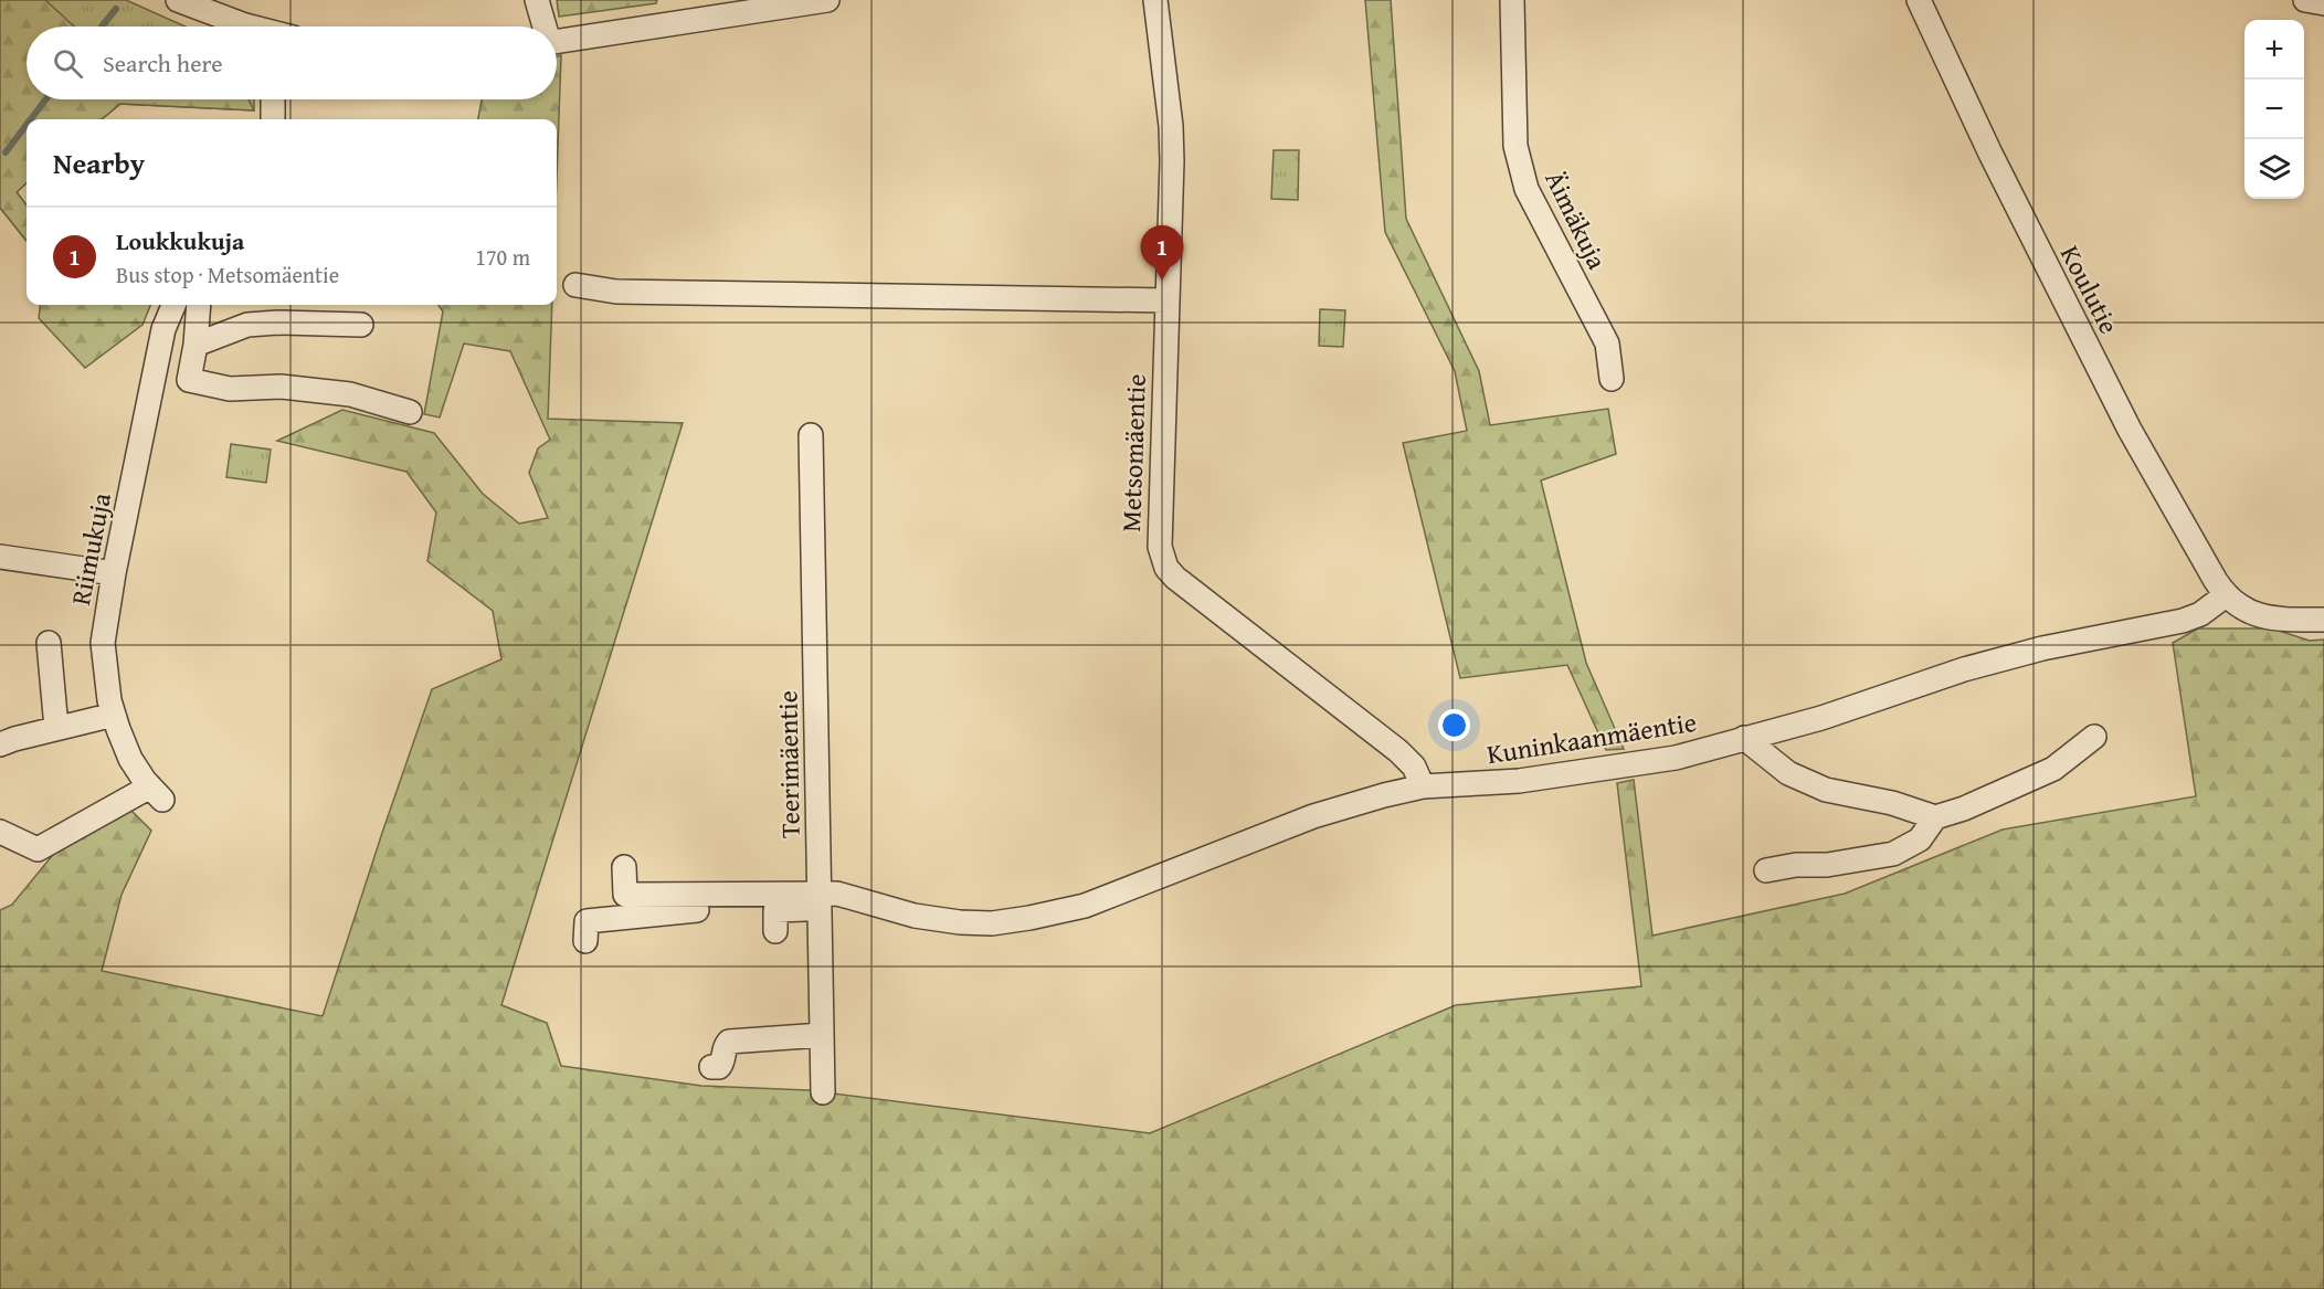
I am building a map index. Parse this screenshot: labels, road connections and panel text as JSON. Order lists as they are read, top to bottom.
{
  "streets": {
    "street": [
      "Äimäkuja",
      "Koulutie",
      "Metsomäentie",
      "Riimukuja",
      "Kuninkaanmäentie",
      "Teerimäentie"
    ]
  },
  "crossings": [
    ["Koulutie", "Kuninkaanmäentie"],
    ["Metsomäentie", "Kuninkaanmäentie"],
    ["Kuninkaanmäentie", "Teerimäentie"]
  ],
  "page": {
    "map_buttons": ["+", "−"],
    "search": "Search here",
    "heading": "Nearby",
    "list": [
      {
        "mark": "1",
        "name": "Loukkukuja",
        "note": "Bus stop · Metsomäentie",
        "value": "170 m"
      }
    ],
    "pins": "1"
  }
}
